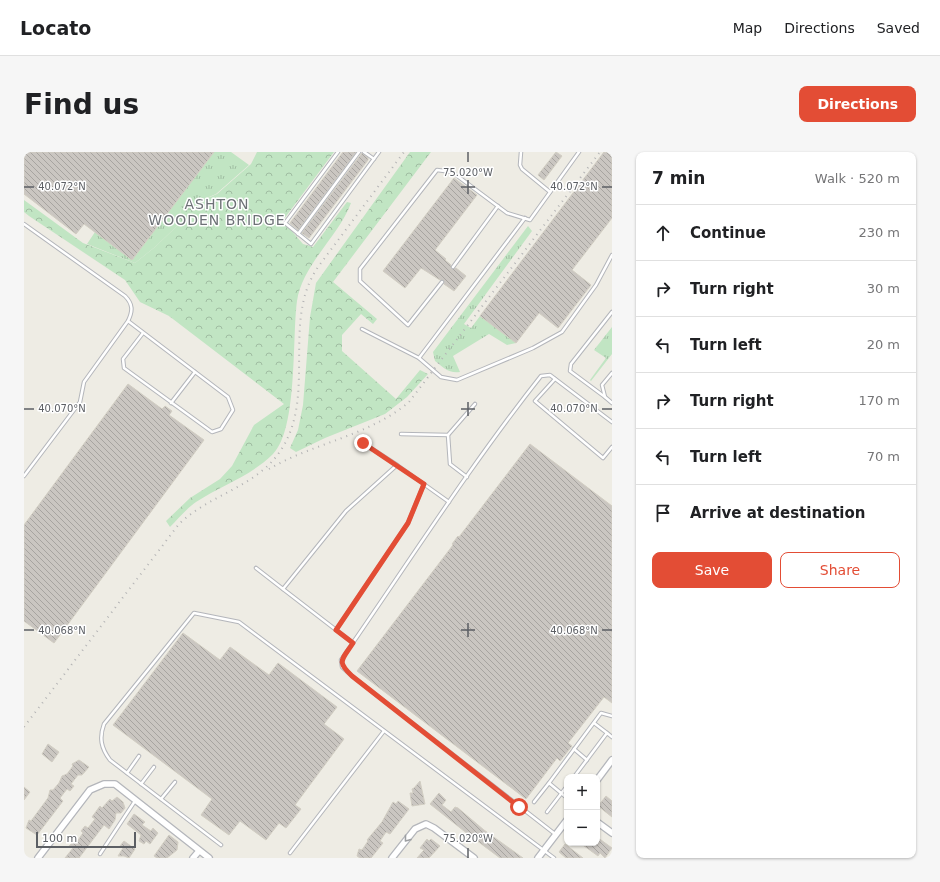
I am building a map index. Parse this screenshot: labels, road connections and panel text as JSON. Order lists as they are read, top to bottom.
{
  "districts": ["ASHTON WOODEN BRIDGE"],
  "scale_bar": "100 m",
  "page": {
    "header": "Locato",
    "nav": ["Map", "Directions", "Saved"],
    "buttons": [
      "Directions",
      ["Save", "Share"]
    ],
    "title": "Find us",
    "heading": ["7 min", "Walk · 520 m"],
    "list": [
      ["Continue", "230 m"],
      ["Turn right", "30 m"],
      ["Turn left", "20 m"],
      ["Turn right", "170 m"],
      ["Turn left", "70 m"],
      "Arrive at destination"
    ],
    "map_buttons": ["+", "−"],
    "scale": "100 m"
  },
  "coordinates": [
    "75.020°W",
    "40.072°N",
    "40.070°N",
    "40.068°N"
  ]
}
